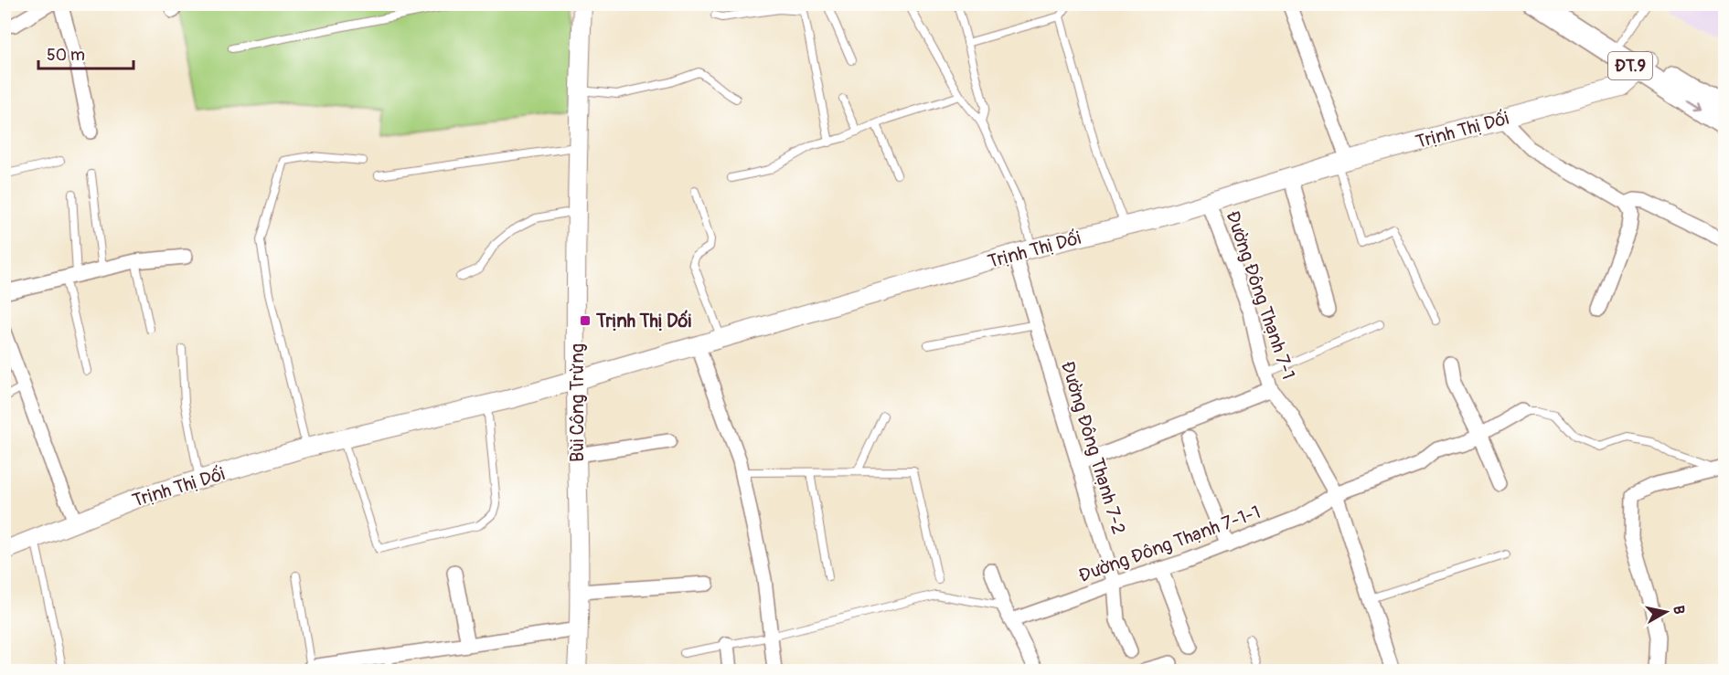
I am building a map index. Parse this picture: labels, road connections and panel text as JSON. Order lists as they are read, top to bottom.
{
  "streets": {
    "main road": ["ĐT.9"],
    "street": [
      "Trịnh Thị Dối",
      "Đường Đông Thạnh 7-1",
      "Bùi Công Trừng",
      "Đường Đông Thạnh 7-2",
      "Đường Đông Thạnh 7-1-1"
    ]
  },
  "crossings": [
    ["ĐT.9", "Trịnh Thị Dối"],
    ["Trịnh Thị Dối", "Đường Đông Thạnh 7-1"],
    ["Trịnh Thị Dối", "Bùi Công Trừng"],
    ["Trịnh Thị Dối", "Đường Đông Thạnh 7-2"],
    ["Đường Đông Thạnh 7-1", "Đường Đông Thạnh 7-1-1"],
    ["Đường Đông Thạnh 7-2", "Đường Đông Thạnh 7-1-1"]
  ],
  "places": {
    "transit": ["Trịnh Thị Dối"]
  },
  "scale_bar": "50 m",
  "north": "right"
}
